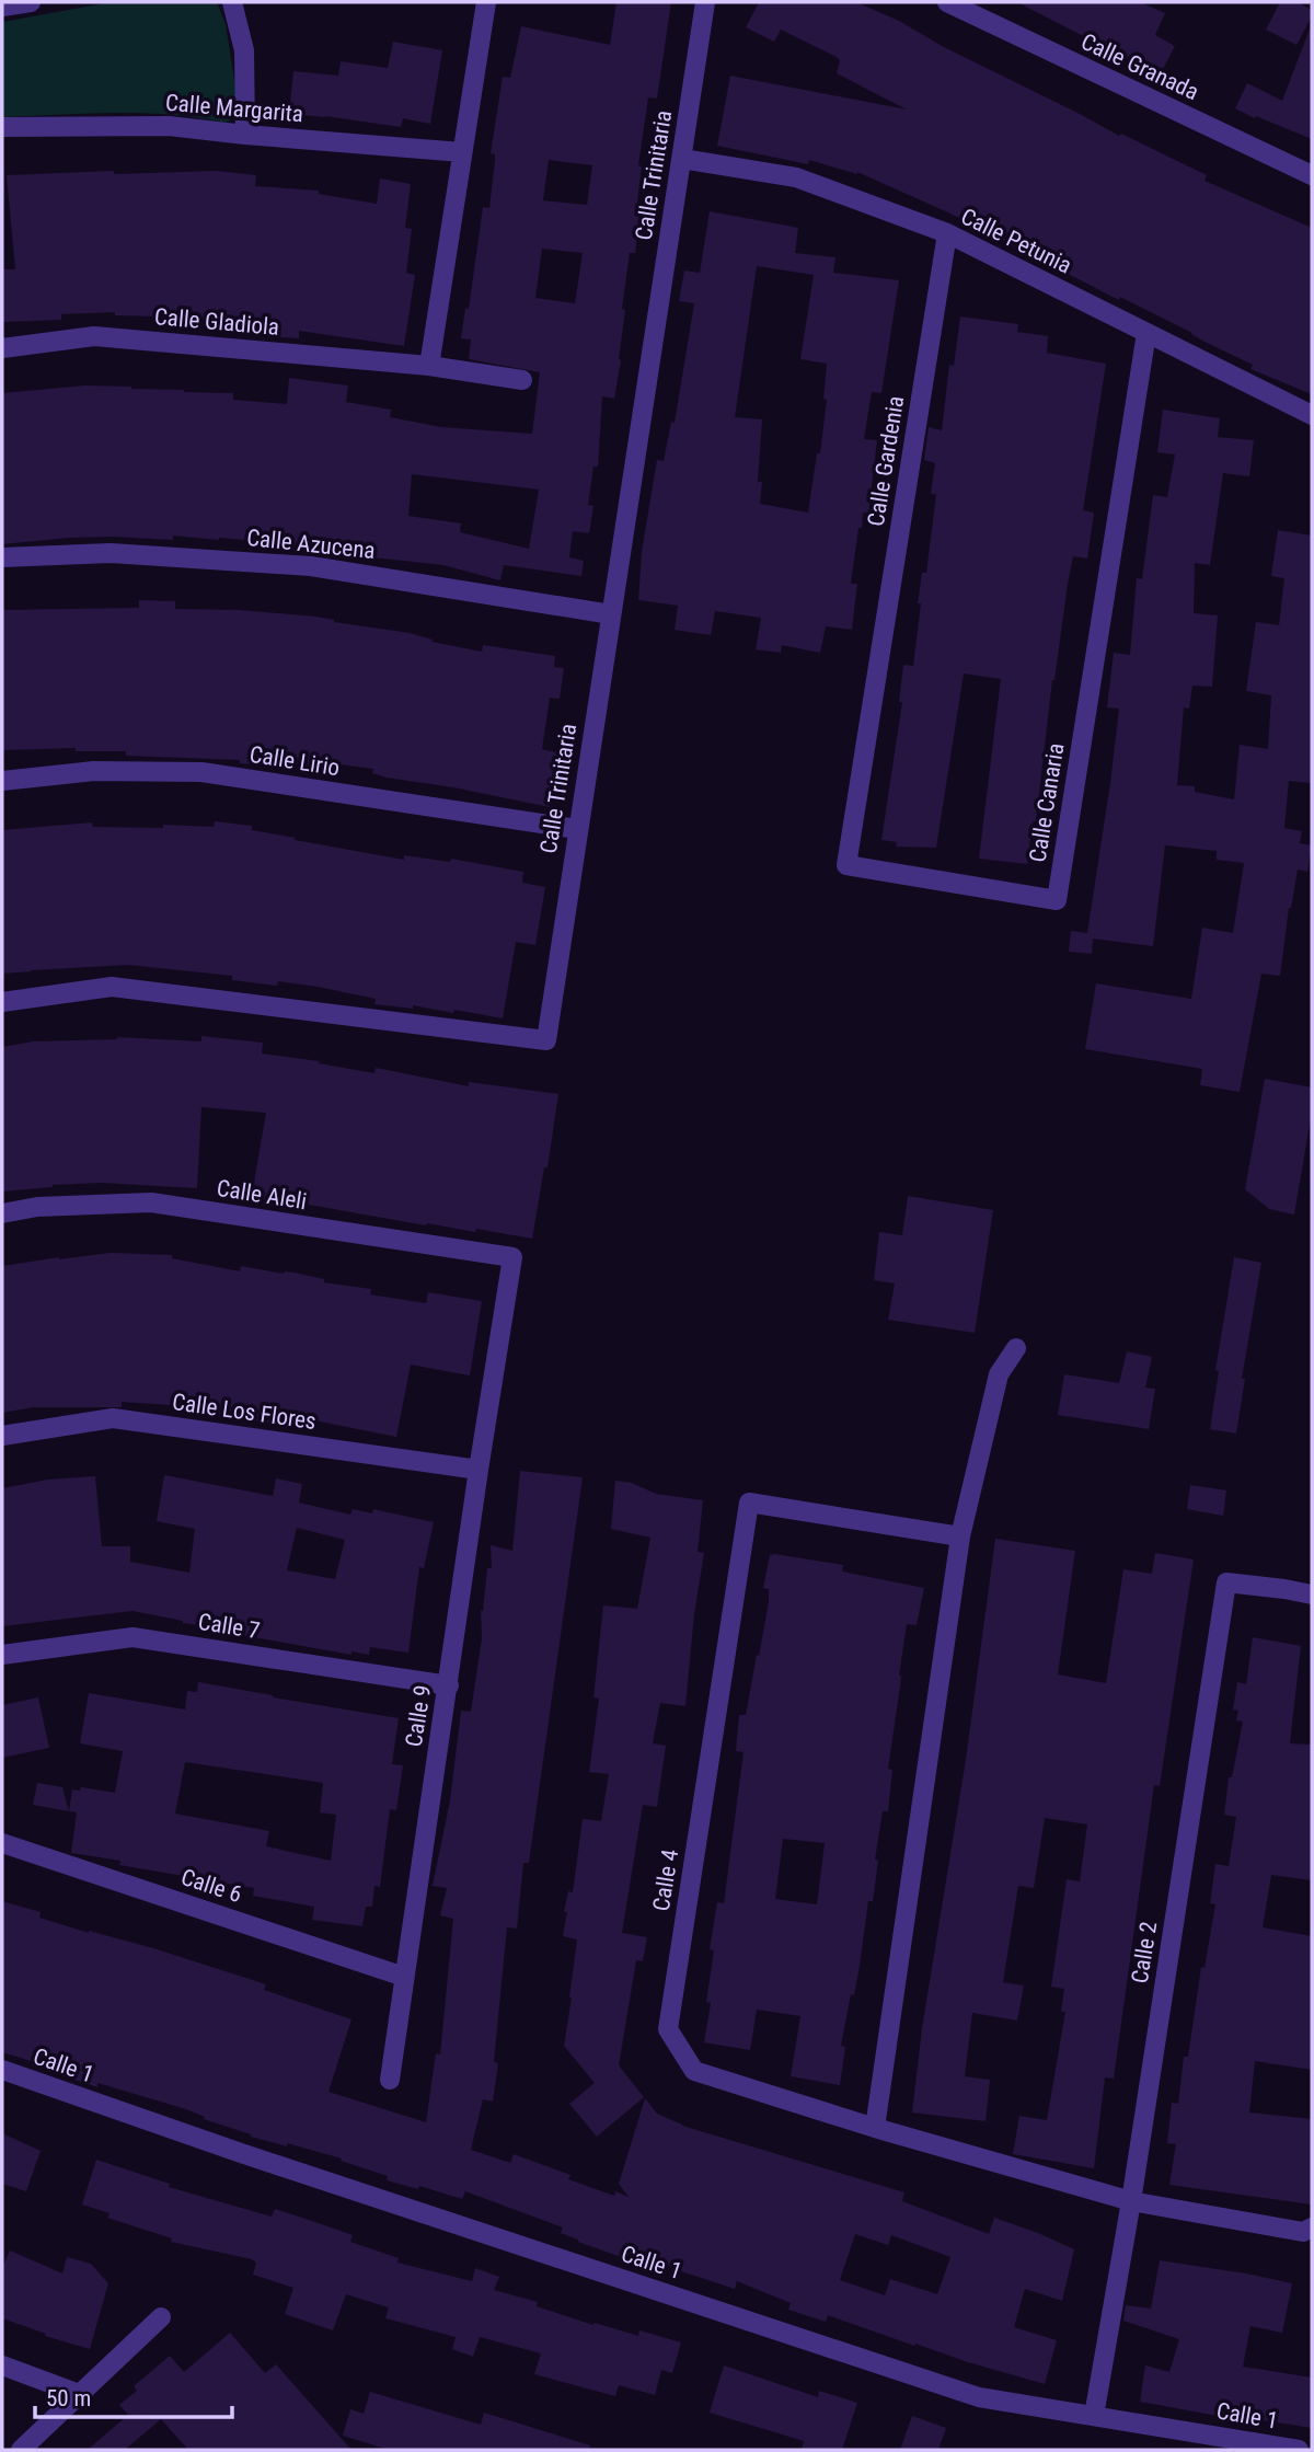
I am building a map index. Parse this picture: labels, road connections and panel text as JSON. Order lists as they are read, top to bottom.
{
  "streets": {
    "street": [
      "Calle Granada",
      "Calle Margarita",
      "Calle Trinitaria",
      "Calle Petunia",
      "Calle Gladiola",
      "Calle Gardenia",
      "Calle Azucena",
      "Calle Lirio",
      "Calle Canaria",
      "Calle Aleli",
      "Calle Los Flores",
      "Calle 7",
      "Calle 9",
      "Calle 4",
      "Calle 6",
      "Calle 2",
      "Calle 1"
    ]
  },
  "crossings": [
    ["Calle Trinitaria", "Calle Petunia"],
    ["Calle Trinitaria", "Calle Azucena"],
    ["Calle Trinitaria", "Calle Lirio"],
    ["Calle Petunia", "Calle Gardenia"],
    ["Calle Petunia", "Calle Canaria"],
    ["Calle Gardenia", "Calle Canaria"],
    ["Calle Aleli", "Calle 9"],
    ["Calle Los Flores", "Calle 9"],
    ["Calle 7", "Calle 9"],
    ["Calle 9", "Calle 6"],
    ["Calle 4", "Calle 2"],
    ["Calle 2", "Calle 1"]
  ],
  "scale_bar": "50 m"
}
